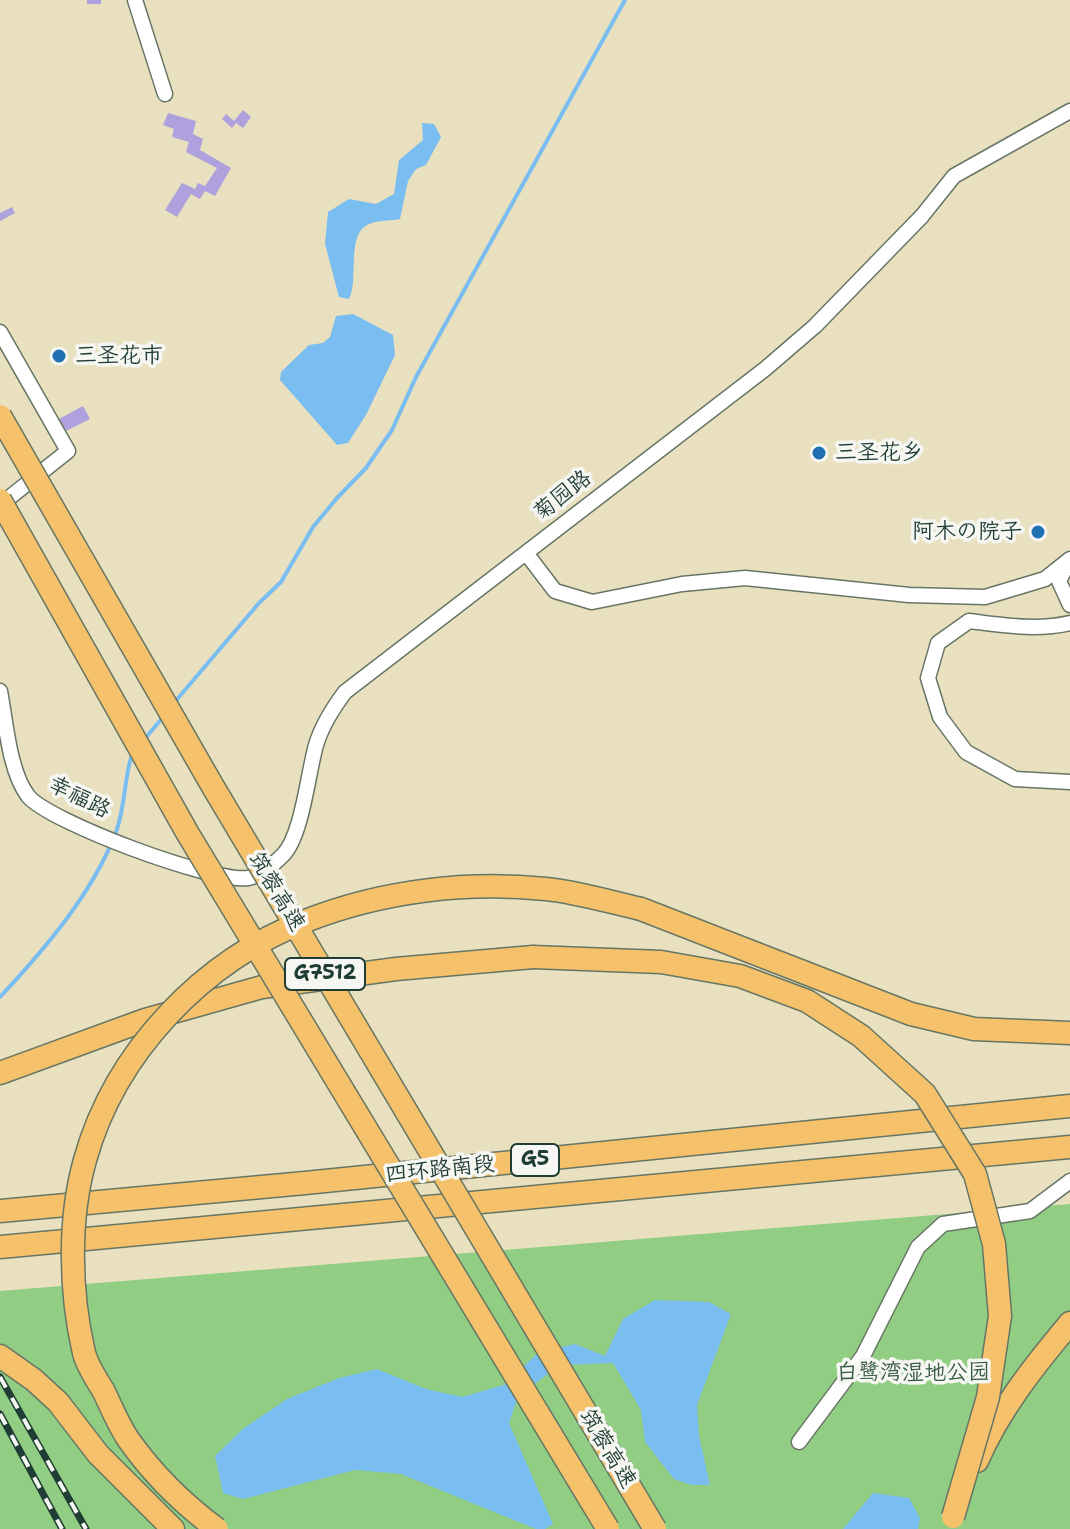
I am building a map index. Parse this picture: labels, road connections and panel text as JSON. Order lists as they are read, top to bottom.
{
  "streets": {
    "highway": [
      "筑蓉高速",
      "G7512",
      "G5",
      "四环路南段"
    ],
    "street": ["菊园路", "幸福路"]
  },
  "crossings": [
    ["菊园路", "幸福路"]
  ],
  "parks": ["白鹭湾湿地公园"],
  "places": ["三圣花市", "三圣花乡", "阿木の院子"]
}
